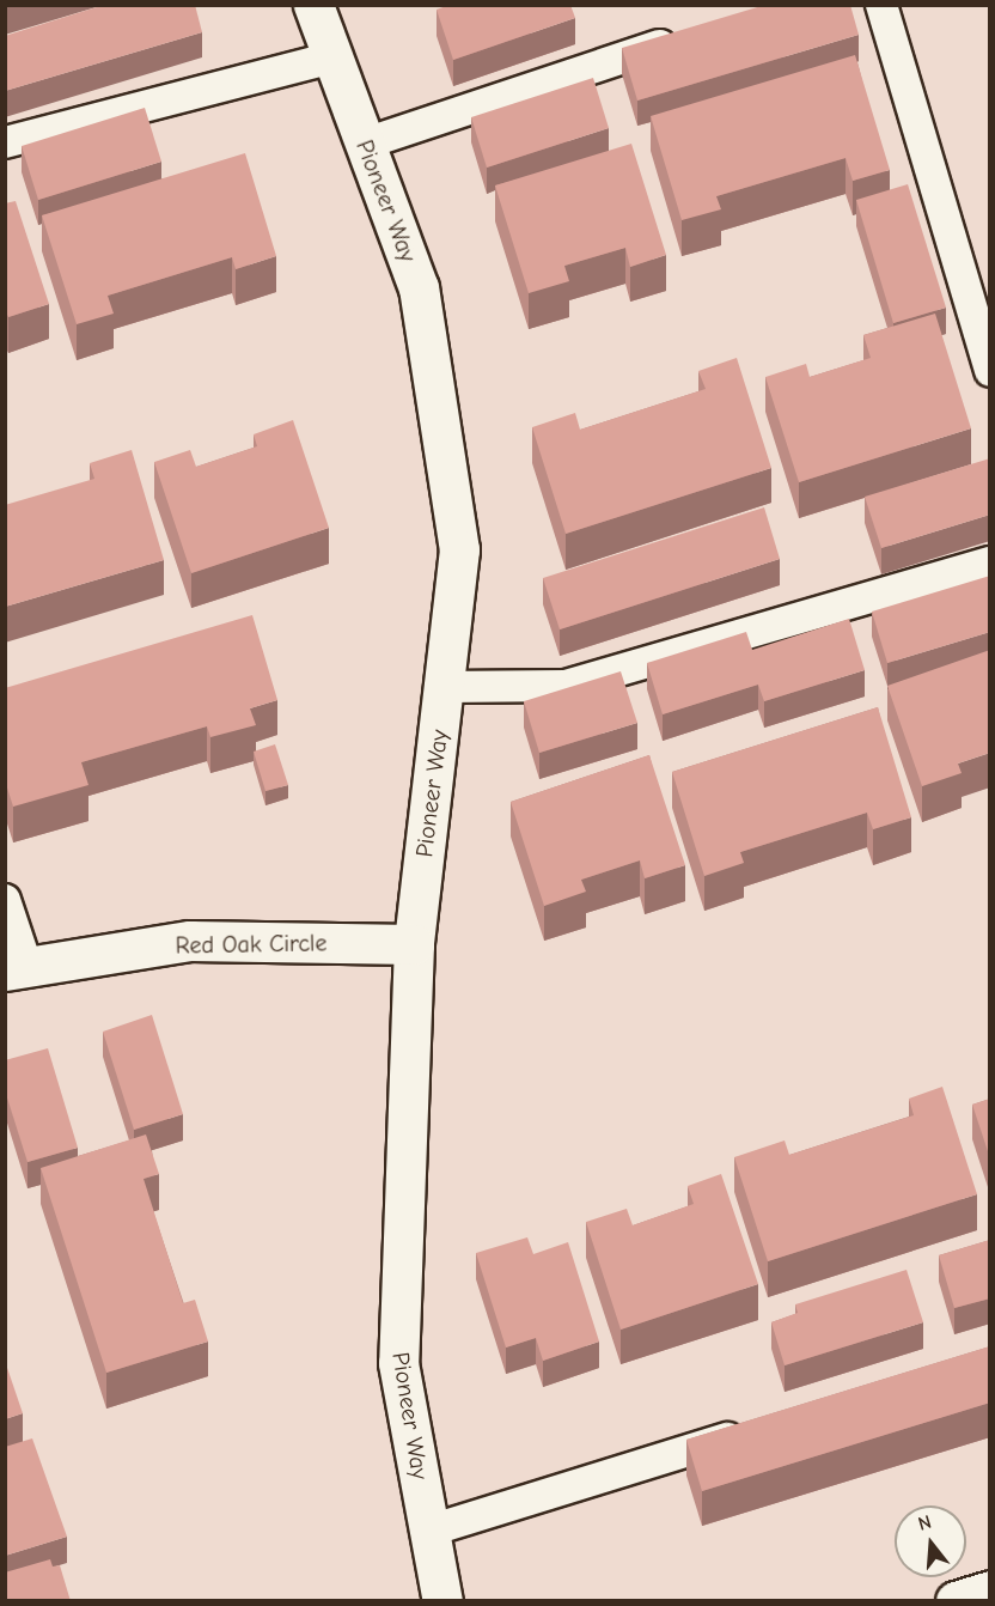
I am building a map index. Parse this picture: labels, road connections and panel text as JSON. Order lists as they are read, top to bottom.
{
  "streets": {
    "street": ["Pioneer Way", "Red Oak Circle"]
  },
  "crossings": [
    ["Pioneer Way", "Red Oak Circle"]
  ],
  "north": "top"
}
